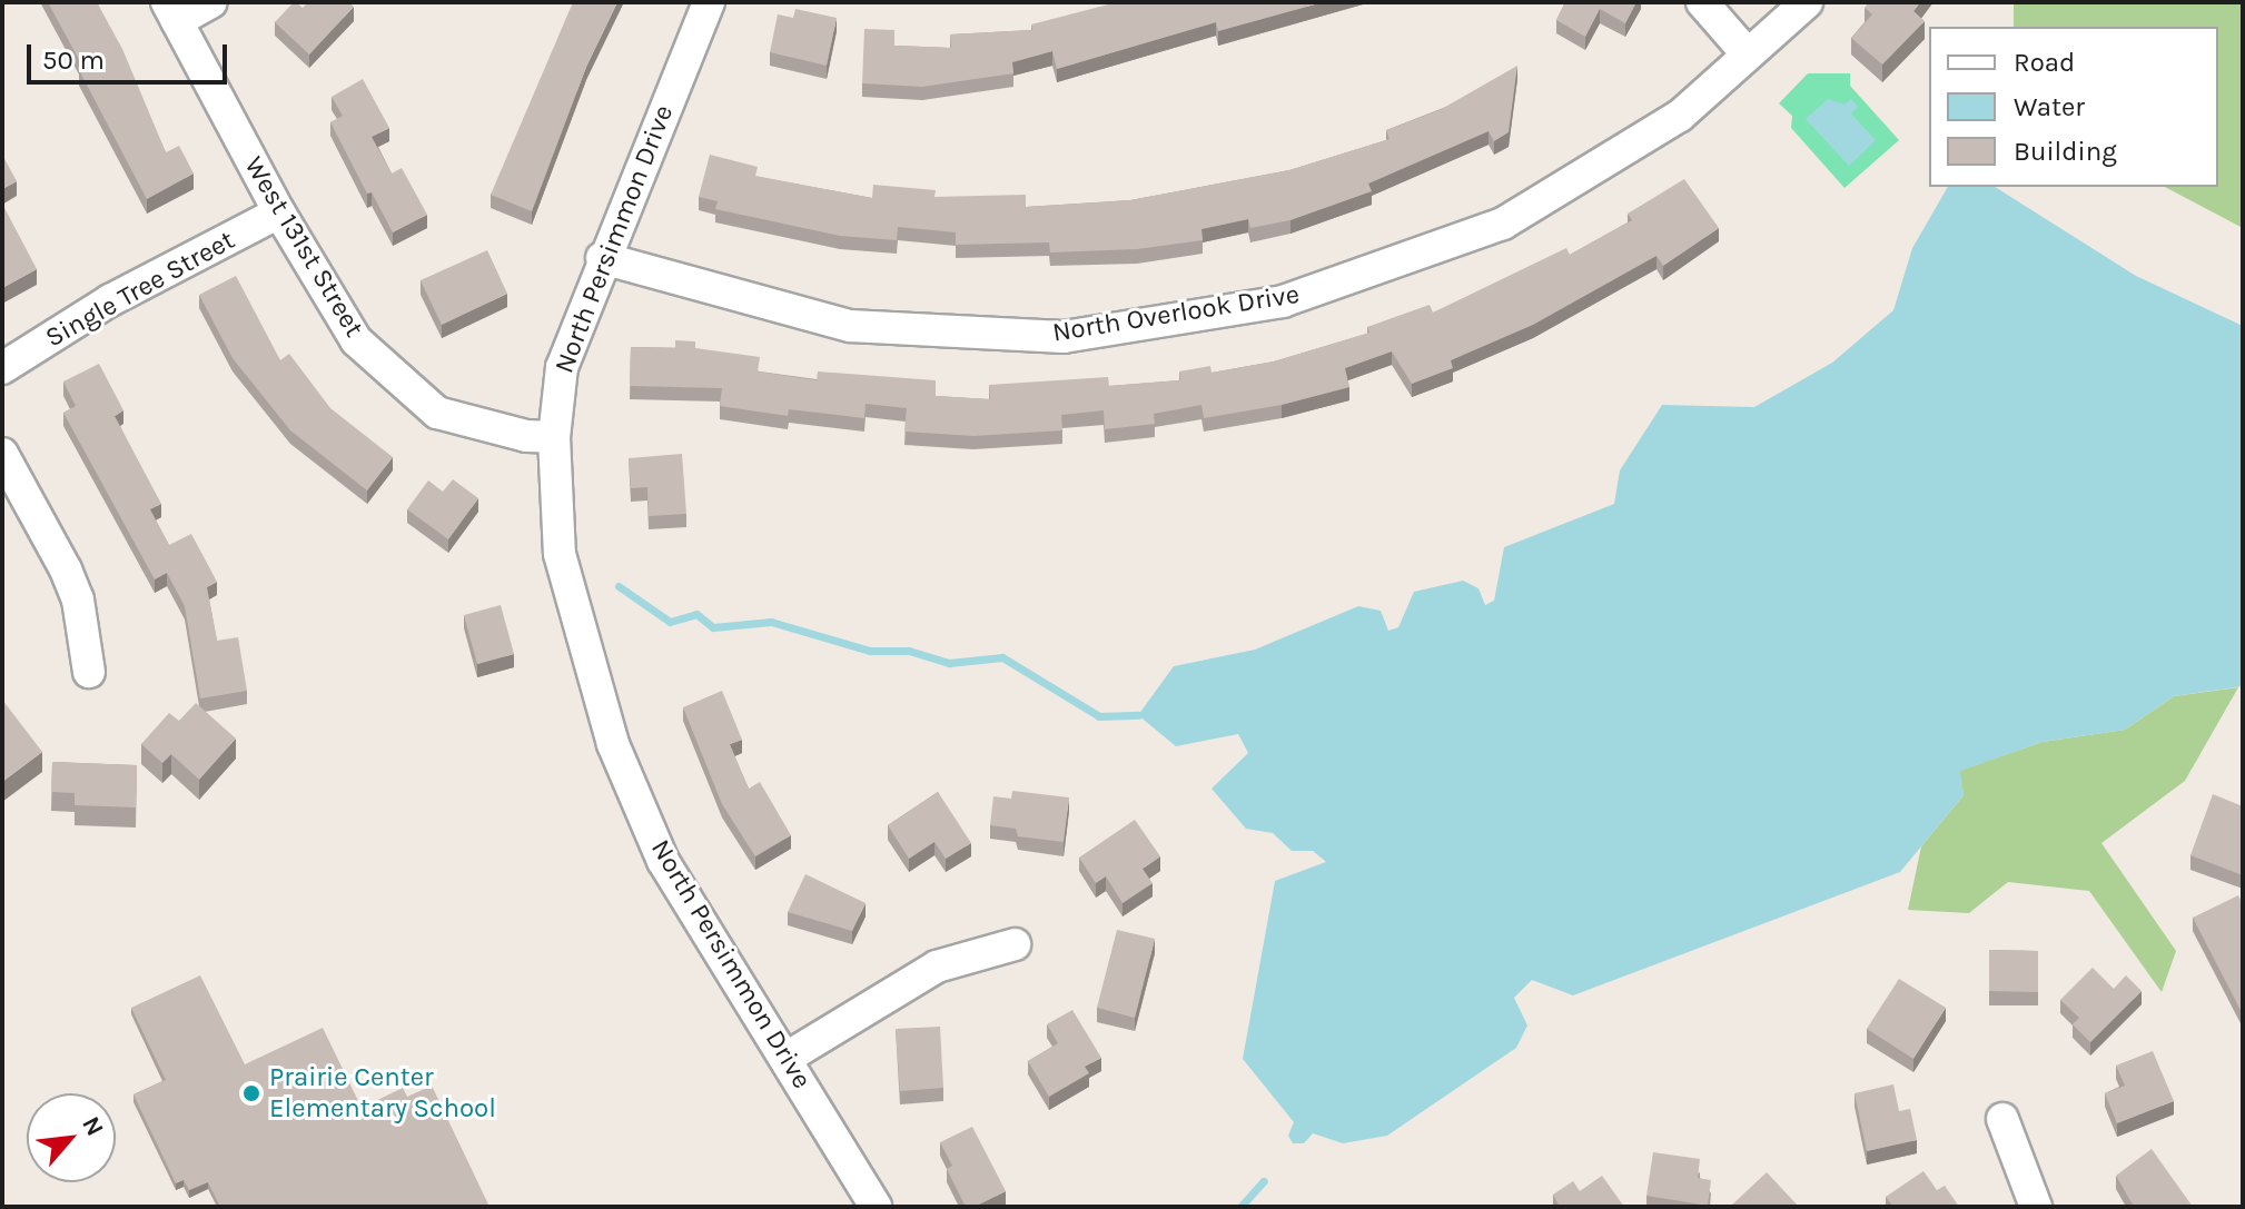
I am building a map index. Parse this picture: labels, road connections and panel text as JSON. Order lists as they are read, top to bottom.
{
  "streets": {
    "street": [
      "North Persimmon Drive",
      "West 131st Street",
      "Single Tree Street",
      "North Overlook Drive"
    ]
  },
  "crossings": [
    ["North Persimmon Drive", "West 131st Street"],
    ["North Persimmon Drive", "North Overlook Drive"],
    ["West 131st Street", "Single Tree Street"]
  ],
  "places": ["Prairie Center Elementary School"],
  "legend": ["Road", "Water", "Building"],
  "scale_bar": "50 m",
  "north": "top right"
}
